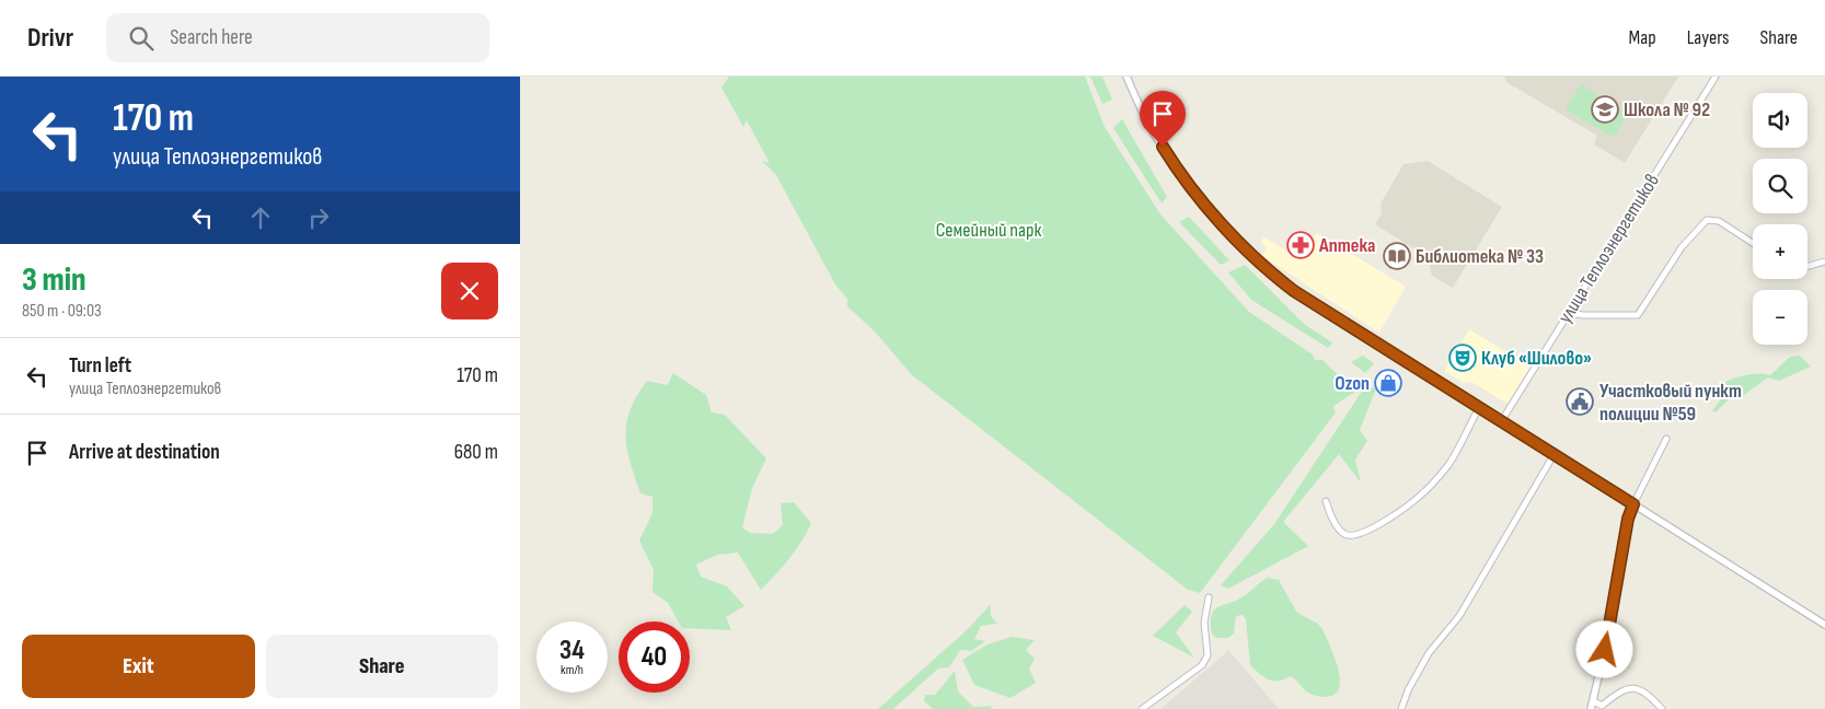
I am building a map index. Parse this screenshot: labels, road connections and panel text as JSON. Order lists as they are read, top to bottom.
{
  "streets": {
    "street": ["улица Теплоэнергетиков"]
  },
  "parks": ["Семейный парк"],
  "places": {
    "school or university": ["Школа № 92"],
    "pharmacy": ["Аптека"],
    "library": ["Библиотека № 33"],
    "theatre": ["Клуб «Шилово»"],
    "shop": ["Ozon"],
    "public building": ["Участковый пункт полиции №59"]
  },
  "page": {
    "header": "Drivr",
    "search": "Search here",
    "nav": ["Map", "Layers", "Share"],
    "turn": ["170 m", "улица Теплоэнергетиков"],
    "map_buttons": ["+", "−"],
    "heading": ["3 min", "850 m · 09:03"],
    "list": [
      {
        "name": "Turn left",
        "note": "улица Теплоэнергетиков",
        "value": "170 m"
      },
      {
        "name": "Arrive at destination",
        "value": "680 m"
      }
    ],
    "speed": "34 km/h",
    "limit": "40",
    "buttons": ["Exit", "Share"]
  }
}
